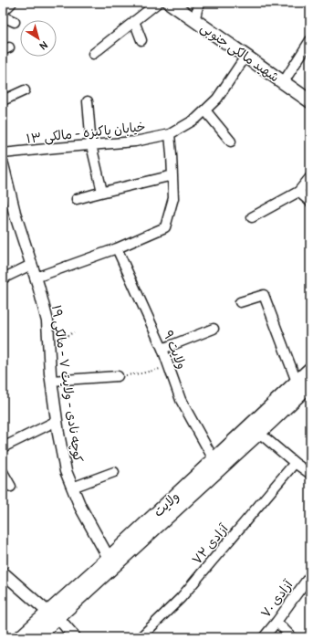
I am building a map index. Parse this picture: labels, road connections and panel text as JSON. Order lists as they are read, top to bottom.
{
  "streets": {
    "main road": ["شهید مالکی جنوبی", "ولایت"],
    "street": [
      "خیابان پاکیزه - مالکی ۱۳",
      "ولایت ۹",
      "کوچه نادی - ولایت ۷ - مالکی ۱۹",
      "آزادی ۷۲",
      "آزادی ۷۰"
    ]
  },
  "crossings": [
    ["شهید مالکی جنوبی", "خیابان پاکیزه - مالکی ۱۳"],
    ["ولایت ۹", "ولایت"],
    ["کوچه نادی - ولایت ۷ - مالکی ۱۹", "ولایت"]
  ],
  "north": "bottom right"
}
